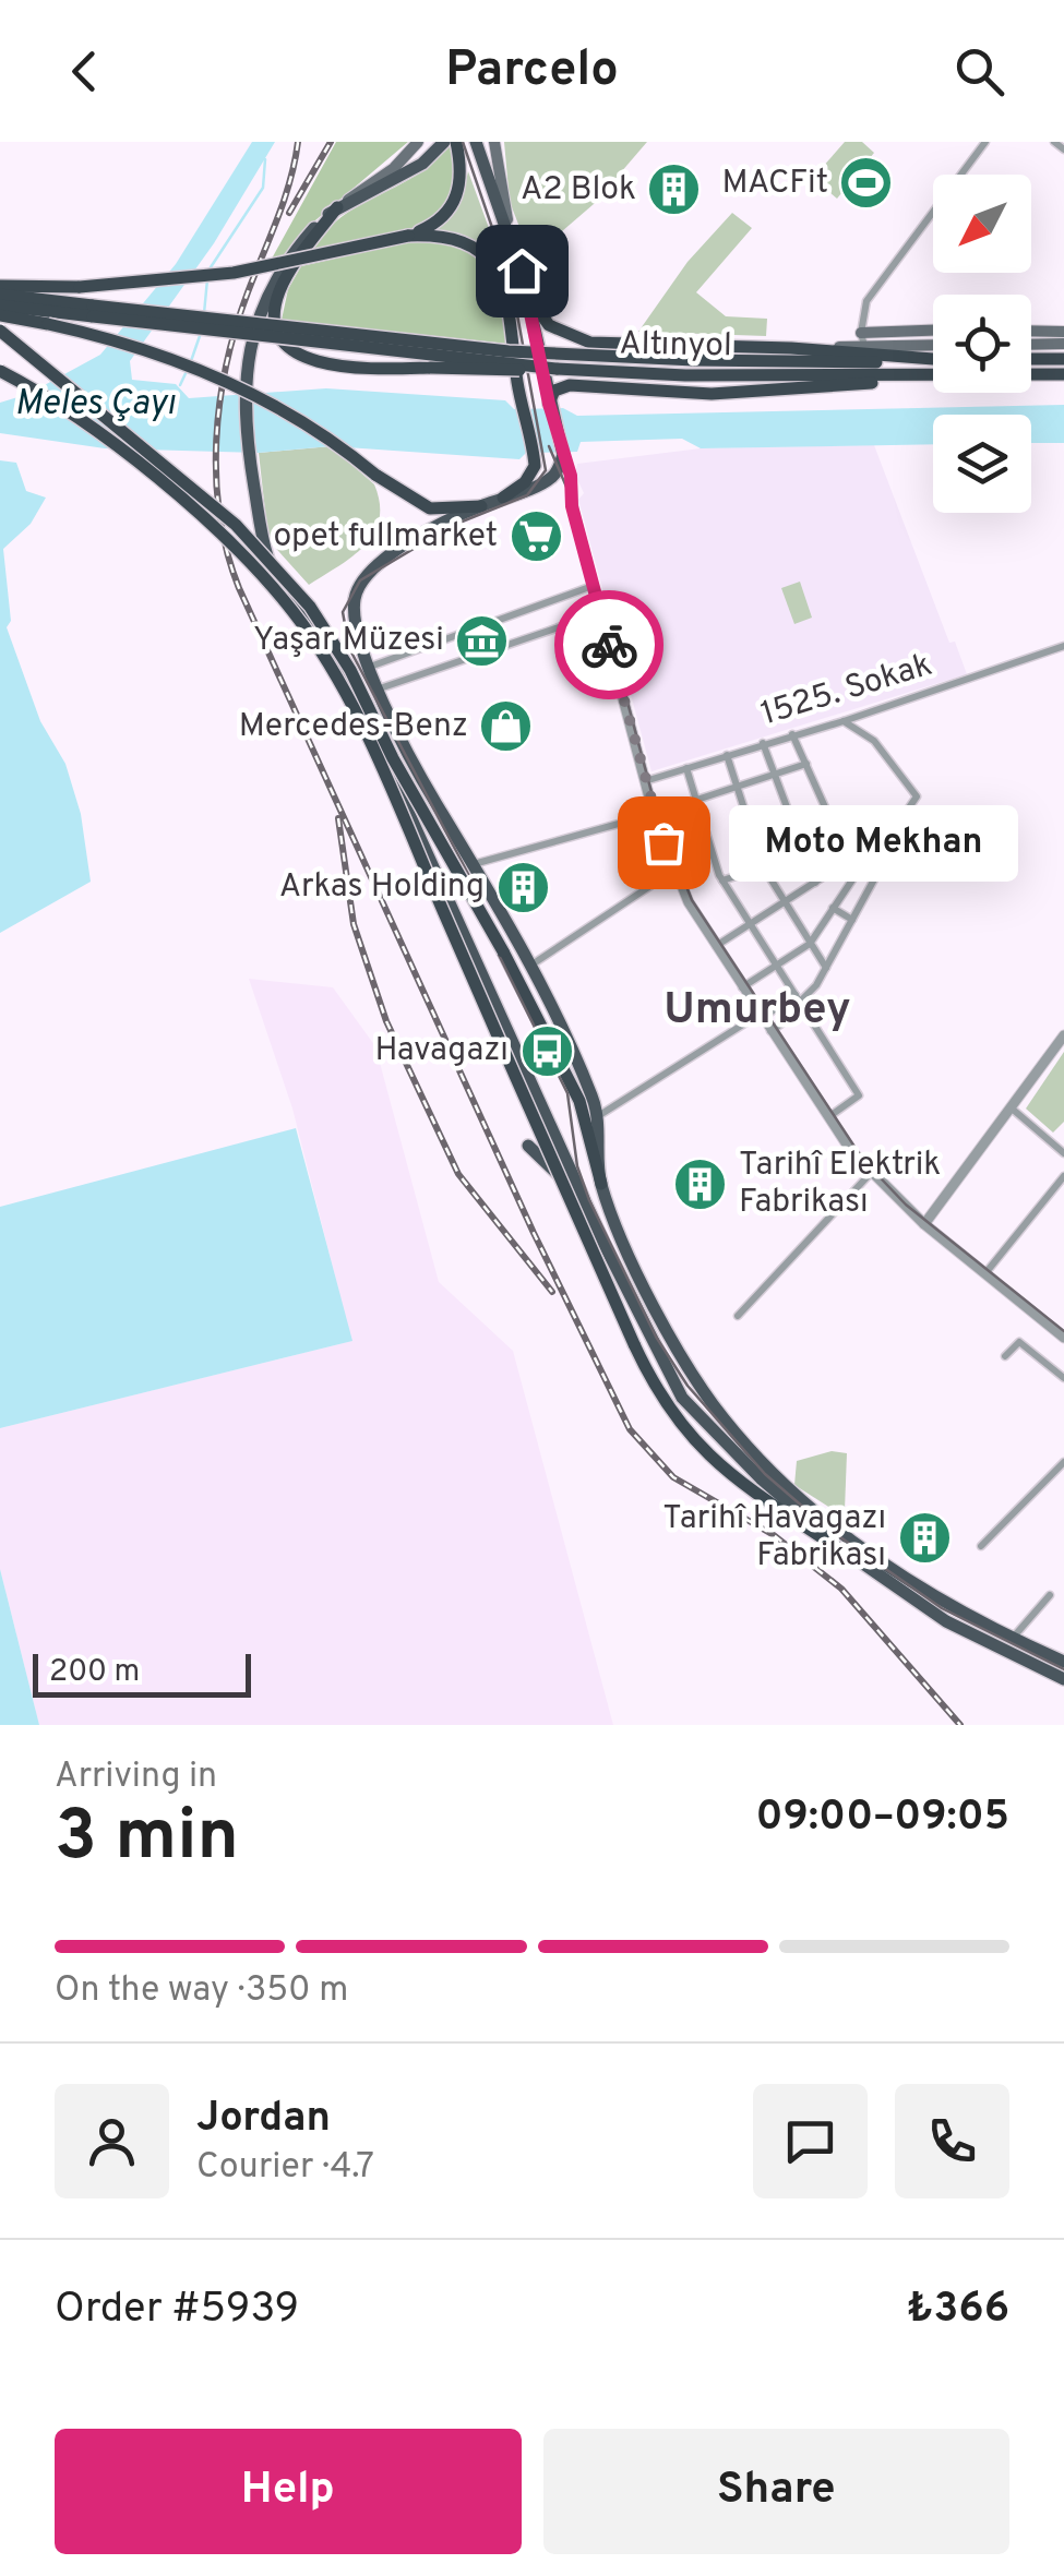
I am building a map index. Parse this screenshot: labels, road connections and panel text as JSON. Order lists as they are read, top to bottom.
{
  "streets": {
    "highway": ["Altınyol"],
    "street": ["1525. Sokak"]
  },
  "districts": ["Umurbey"],
  "water": ["Meles Çayı"],
  "places": {
    "sports": ["MACFit"],
    "building": [
      "A2 Blok",
      "Arkas Holding",
      "Tarihî Elektrik Fabrikası",
      "Tarihî Havagazı Fabrikası"
    ],
    "supermarket": ["opet fullmarket"],
    "museum": ["Yaşar Müzesi"],
    "shop": ["Mercedes-Benz"],
    "other": ["Moto Mekhan"],
    "bus stop": ["Havagazı"]
  },
  "scale_bar": "200 m",
  "north": "bottom left",
  "page": {
    "header": "Parcelo",
    "bubble": "Moto Mekhan",
    "scale": "200 m",
    "heading": ["3 min", "Arriving in", "09:00–09:05"],
    "panel": [
      "Jordan",
      "Courier · 4.7",
      "Order #5939",
      "₺366"
    ],
    "bar": "On the way · 350 m",
    "buttons": ["Help", "Share"]
  }
}
